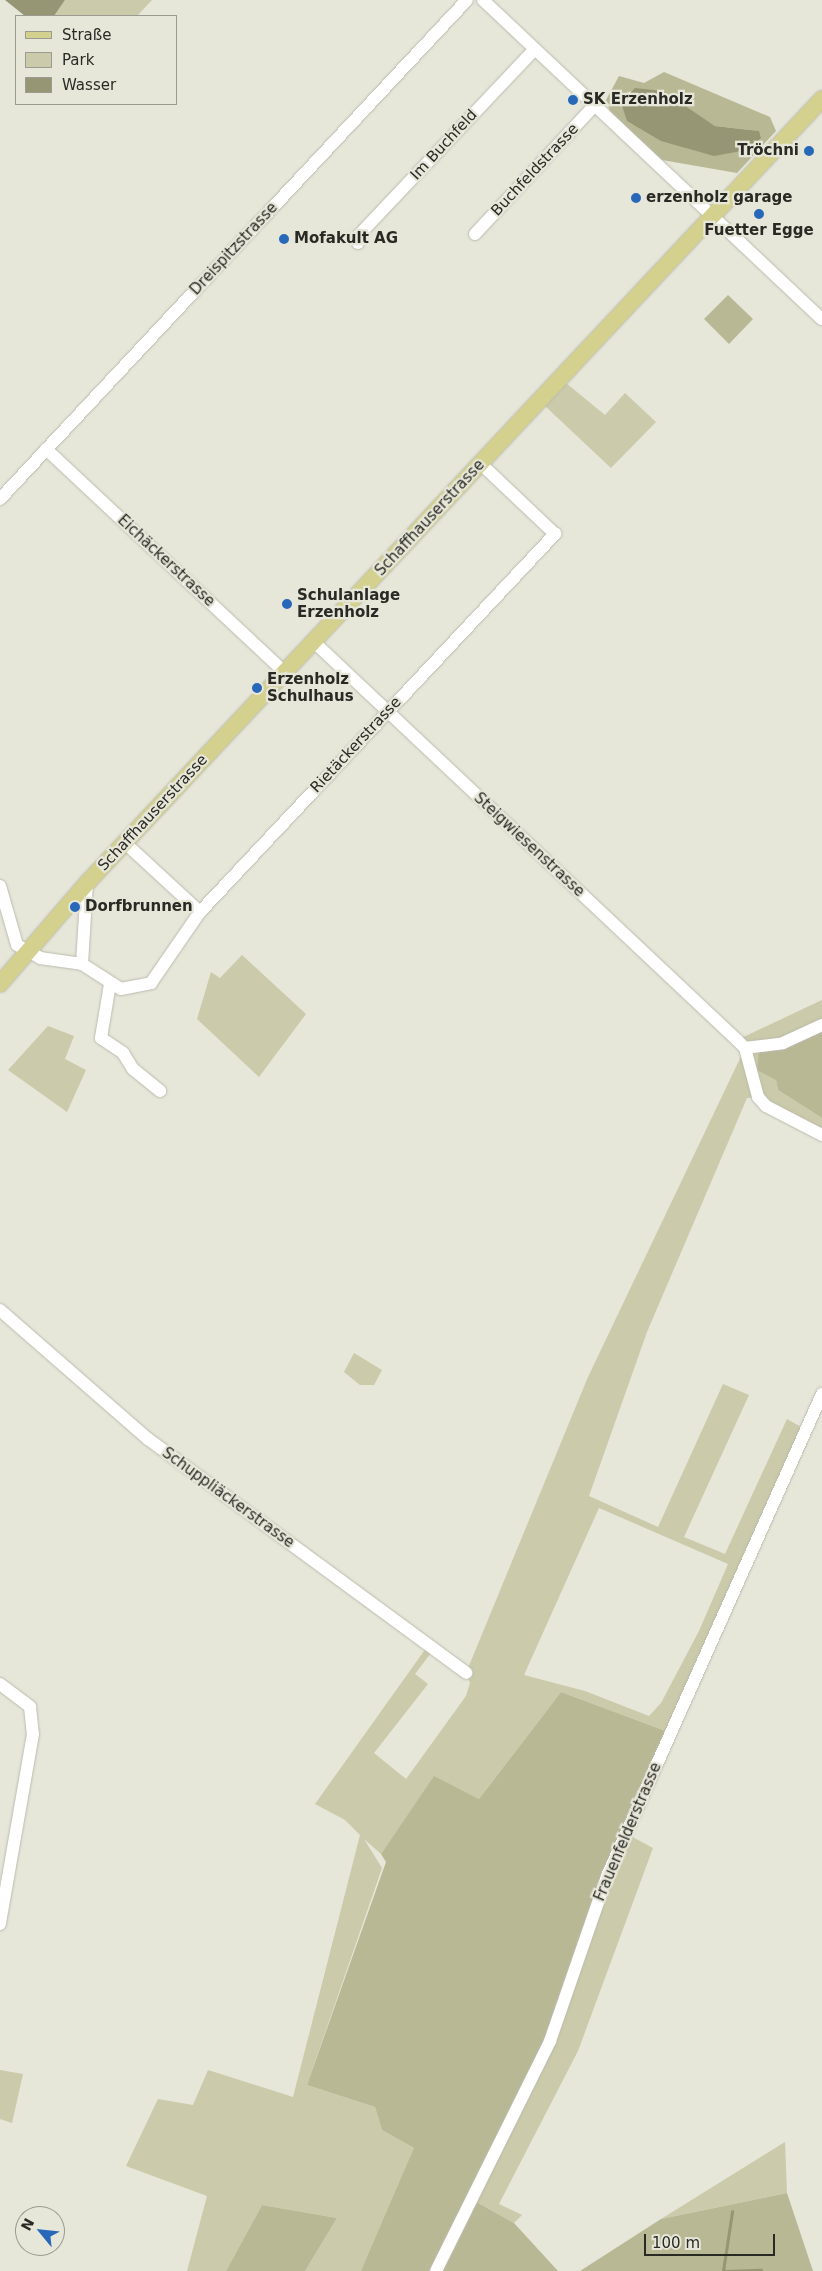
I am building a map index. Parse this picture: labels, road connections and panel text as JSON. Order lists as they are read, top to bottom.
{
  "streets": {
    "main road": ["Schaffhauserstrasse"],
    "street": [
      "Im Buchfeld",
      "Buchfeldstrasse",
      "Dreispitzstrasse",
      "Eichäckerstrasse",
      "Rietäckerstrasse",
      "Steigwiesenstrasse",
      "Schuppliäckerstrasse",
      "Frauenfelderstrasse"
    ]
  },
  "crossings": [
    ["Dreispitzstrasse", "Eichäckerstrasse"],
    ["Schaffhauserstrasse", "Eichäckerstrasse"],
    ["Schaffhauserstrasse", "Rietäckerstrasse"],
    ["Schaffhauserstrasse", "Steigwiesenstrasse"],
    ["Rietäckerstrasse", "Steigwiesenstrasse"]
  ],
  "places": [
    "SK Erzenholz",
    "Tröchni",
    "erzenholz garage",
    "Fuetter Egge",
    "Mofakult AG",
    "Schulanlage Erzenholz",
    "Erzenholz Schulhaus",
    "Dorfbrunnen"
  ],
  "legend": ["Straße", "Park", "Wasser"],
  "scale_bar": "100 m",
  "north": "top left"
}
